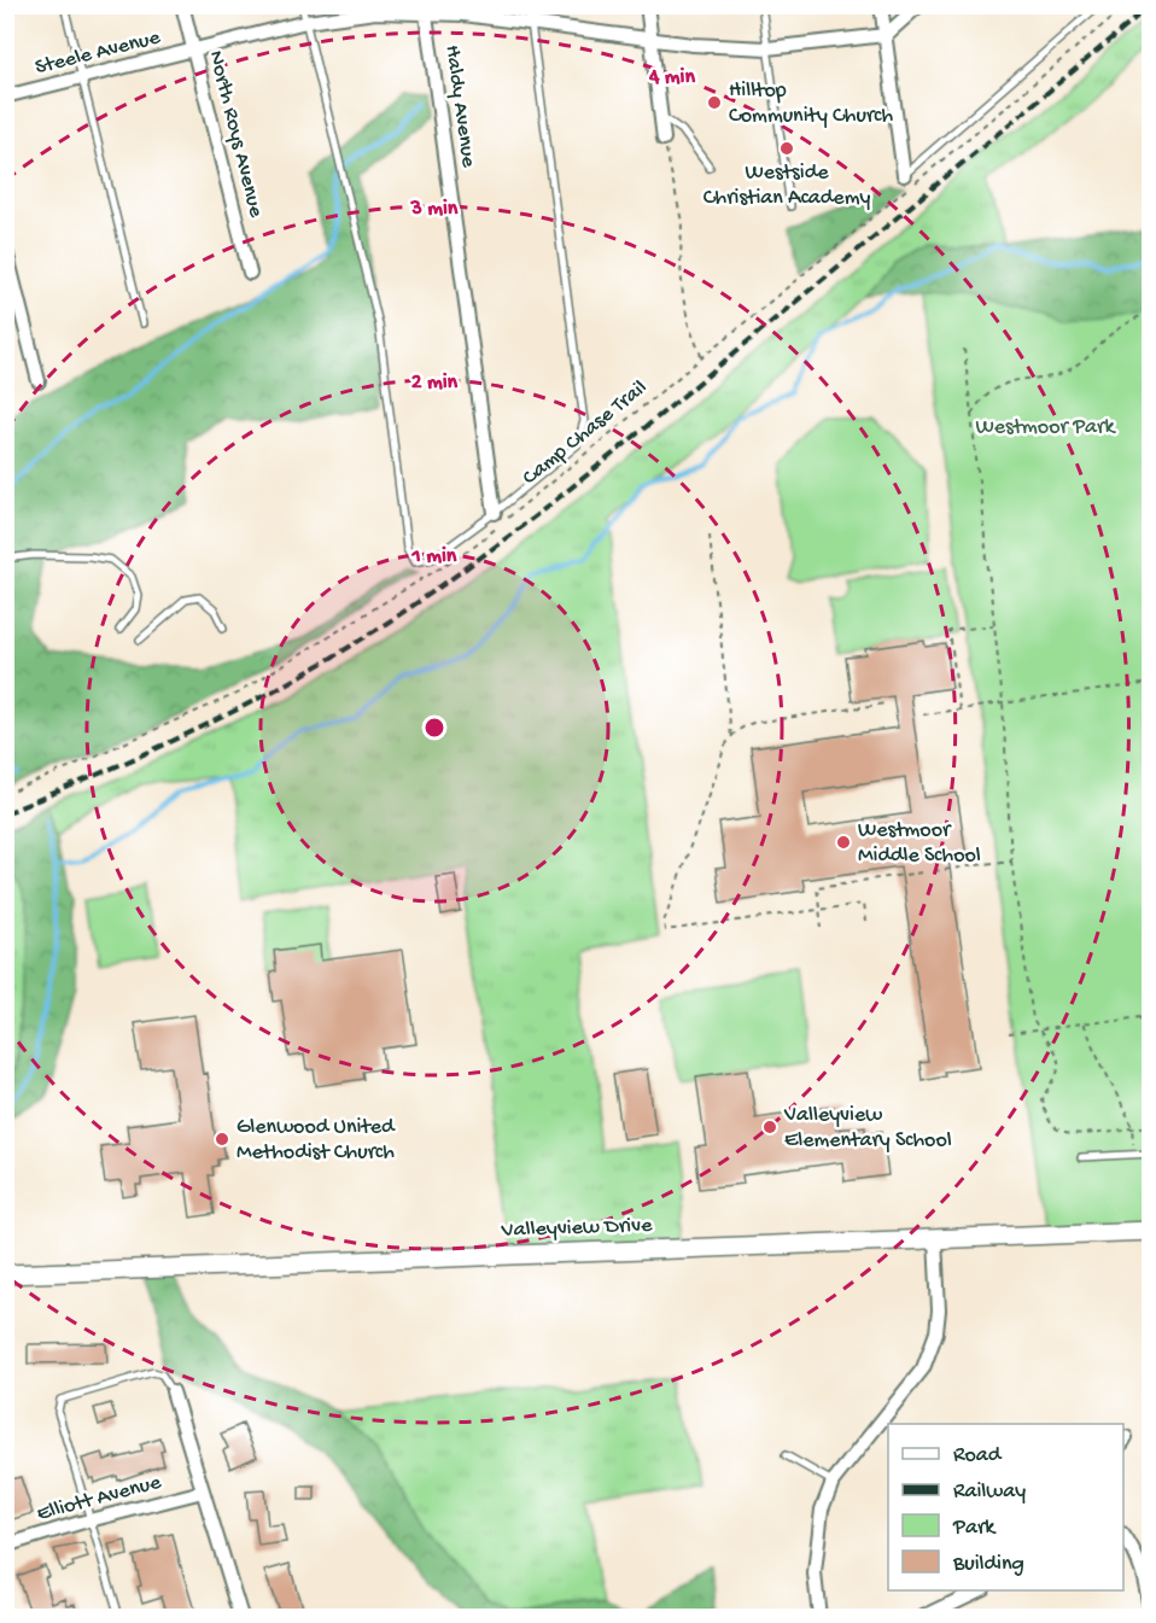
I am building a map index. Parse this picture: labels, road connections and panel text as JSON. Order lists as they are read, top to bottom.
{
  "streets": {
    "street": [
      "Steele Avenue",
      "Haldy Avenue",
      "North Roys Avenue",
      "Valleyview Drive",
      "Elliott Avenue"
    ],
    "path": ["Camp Chase Trail"]
  },
  "crossings": [
    ["Steele Avenue", "Haldy Avenue"],
    ["Steele Avenue", "North Roys Avenue"]
  ],
  "parks": ["Westmoor Park"],
  "places": [
    "Hilltop Community Church",
    "Westside Christian Academy",
    "Westmoor Middle School",
    "Valleyview Elementary School",
    "Glenwood United Methodist Church"
  ],
  "legend": [
    "Road",
    "Railway",
    "Park",
    "Building"
  ],
  "rings": [
    "4 min",
    "3 min",
    "2 min",
    "1 min"
  ]
}
